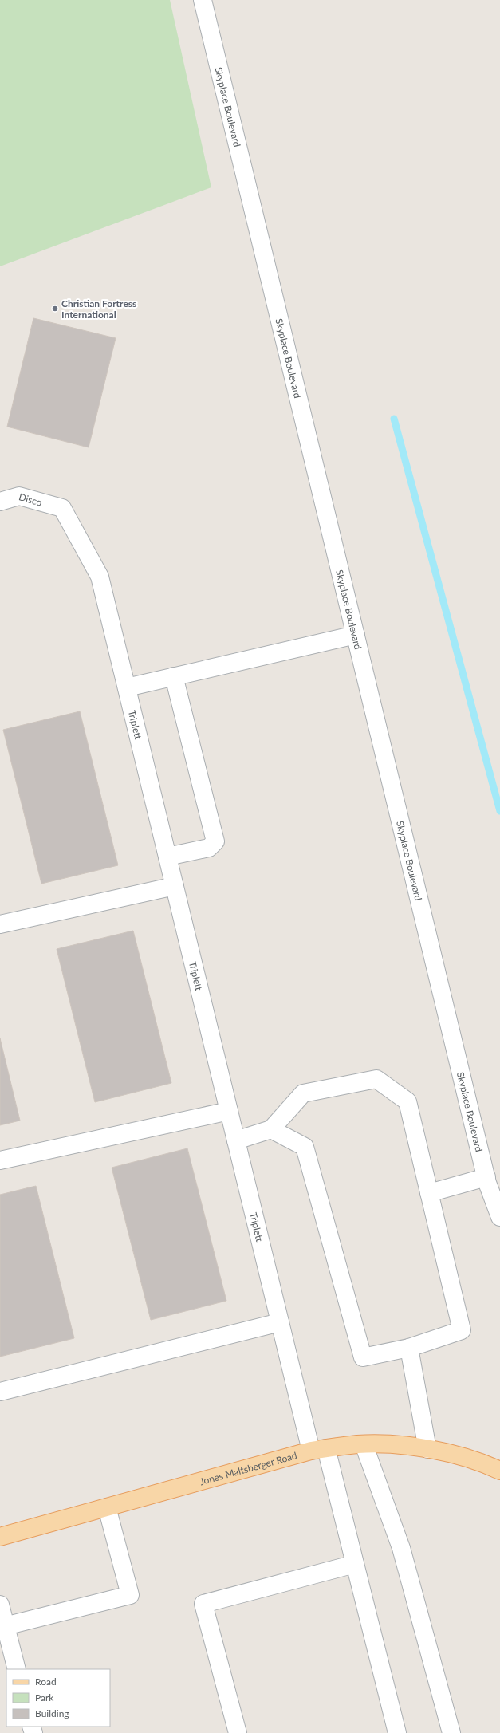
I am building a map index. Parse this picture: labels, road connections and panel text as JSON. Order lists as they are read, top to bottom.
{
  "streets": {
    "main road": ["Jones Maltsberger Road"],
    "street": ["Skyplace Boulevard", "Disco", "Triplett"]
  },
  "crossings": [
    ["Disco", "Triplett"],
    ["Triplett", "Jones Maltsberger Road"]
  ],
  "places": ["Christian Fortress International"],
  "legend": ["Road", "Park", "Building"]
}
